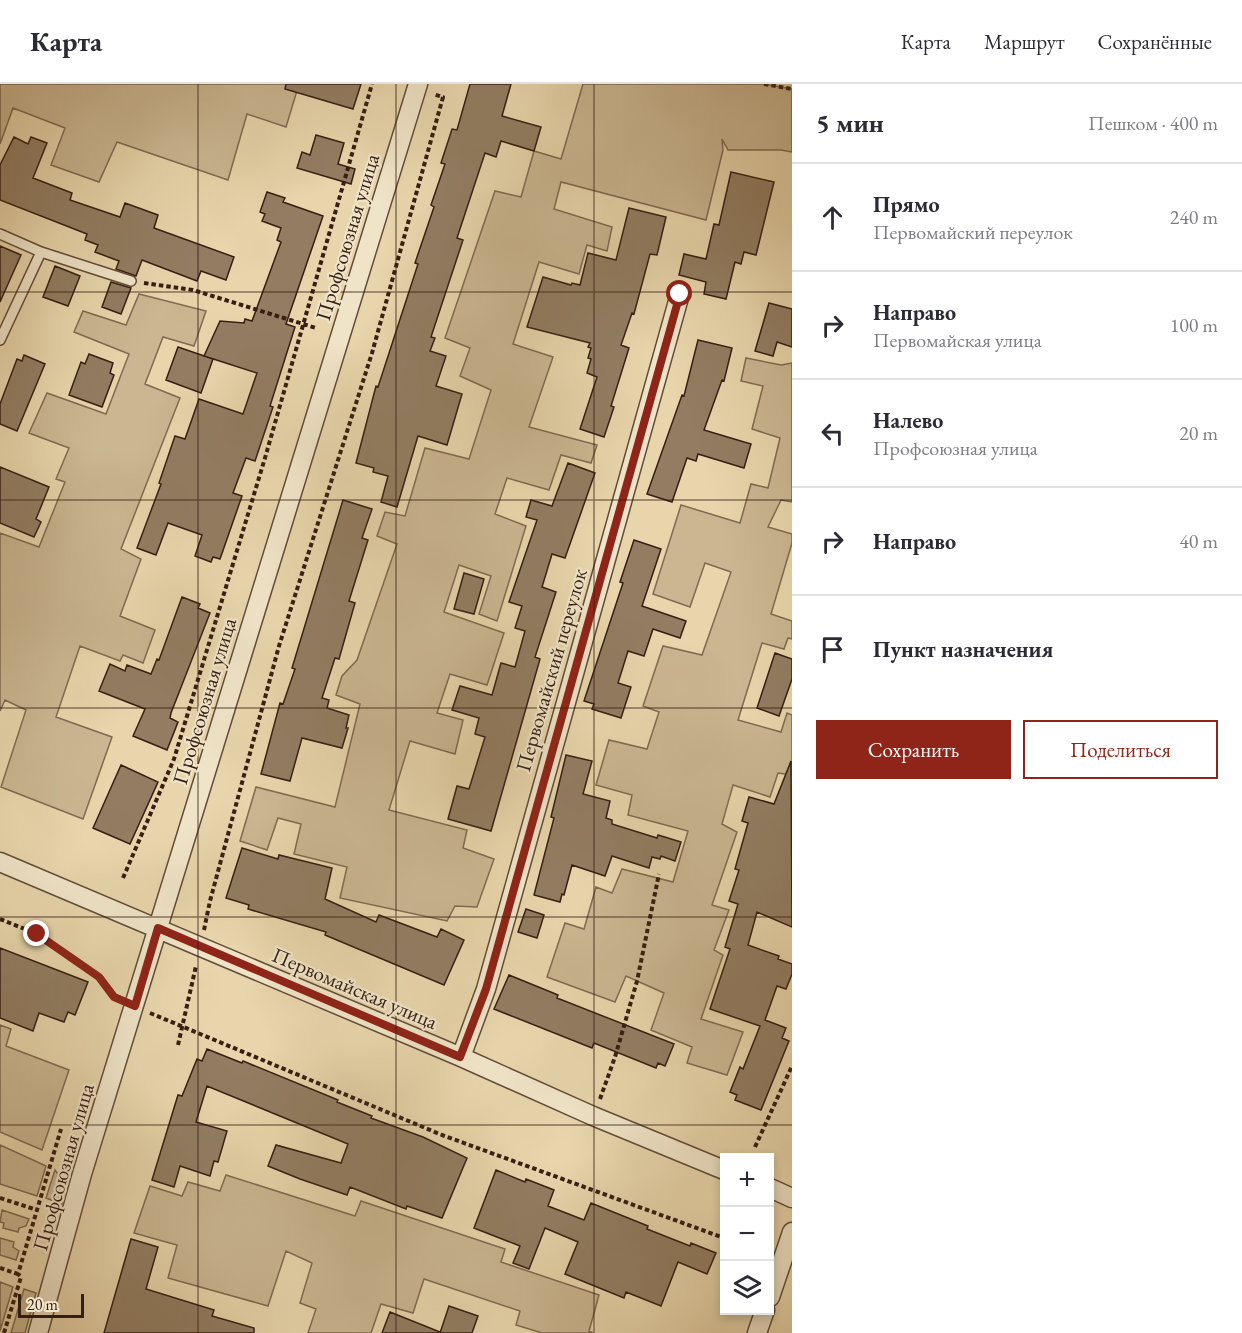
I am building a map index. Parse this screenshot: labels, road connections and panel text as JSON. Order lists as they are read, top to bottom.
{
  "streets": {
    "street": ["Профсоюзная улица", "Первомайский переулок", "Первомайская улица"]
  },
  "crossings": [
    ["Профсоюзная улица", "Первомайская улица"],
    ["Первомайский переулок", "Первомайская улица"]
  ],
  "scale_bar": "20 m",
  "page": {
    "header": "Карта",
    "nav": ["Карта", "Маршрут", "Сохранённые"],
    "heading": ["5 мин", "Пешком · 400 m"],
    "list": [
      ["Прямо", "Первомайский переулок", "240 m"],
      ["Направо", "Первомайская улица", "100 m"],
      ["Налево", "Профсоюзная улица", "20 m"],
      ["Направо", "40 m"],
      "Пункт назначения"
    ],
    "buttons": ["Сохранить", "Поделиться"],
    "map_buttons": ["+", "−"],
    "scale": "20 m"
  }
}
